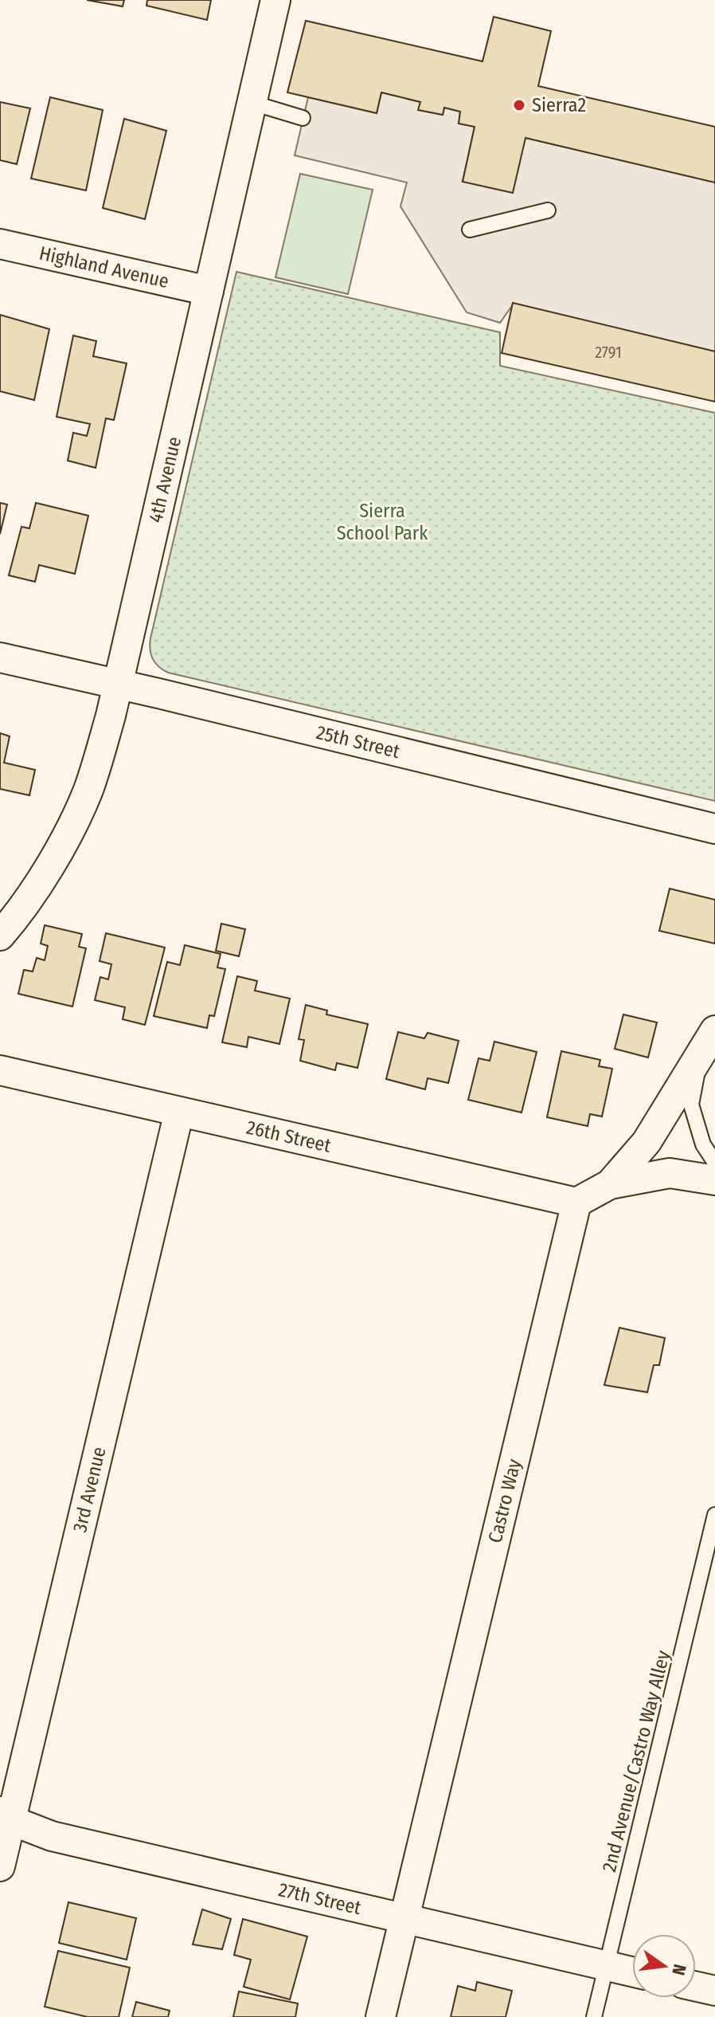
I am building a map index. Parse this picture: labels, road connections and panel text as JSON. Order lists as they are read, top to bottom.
{
  "streets": {
    "street": [
      "Highland Avenue",
      "4th Avenue",
      "25th Street",
      "26th Street",
      "3rd Avenue",
      "Castro Way",
      "27th Street"
    ],
    "lane": ["2nd Avenue/Castro Way Alley"]
  },
  "crossings": [
    ["Highland Avenue", "4th Avenue"],
    ["4th Avenue", "25th Street"],
    ["26th Street", "3rd Avenue"],
    ["26th Street", "Castro Way"],
    ["3rd Avenue", "27th Street"],
    ["Castro Way", "27th Street"],
    ["2nd Avenue/Castro Way Alley", "27th Street"]
  ],
  "parks": ["Sierra School Park"],
  "places": ["Sierra2"],
  "house_numbers": ["2791"],
  "north": "right"
}
